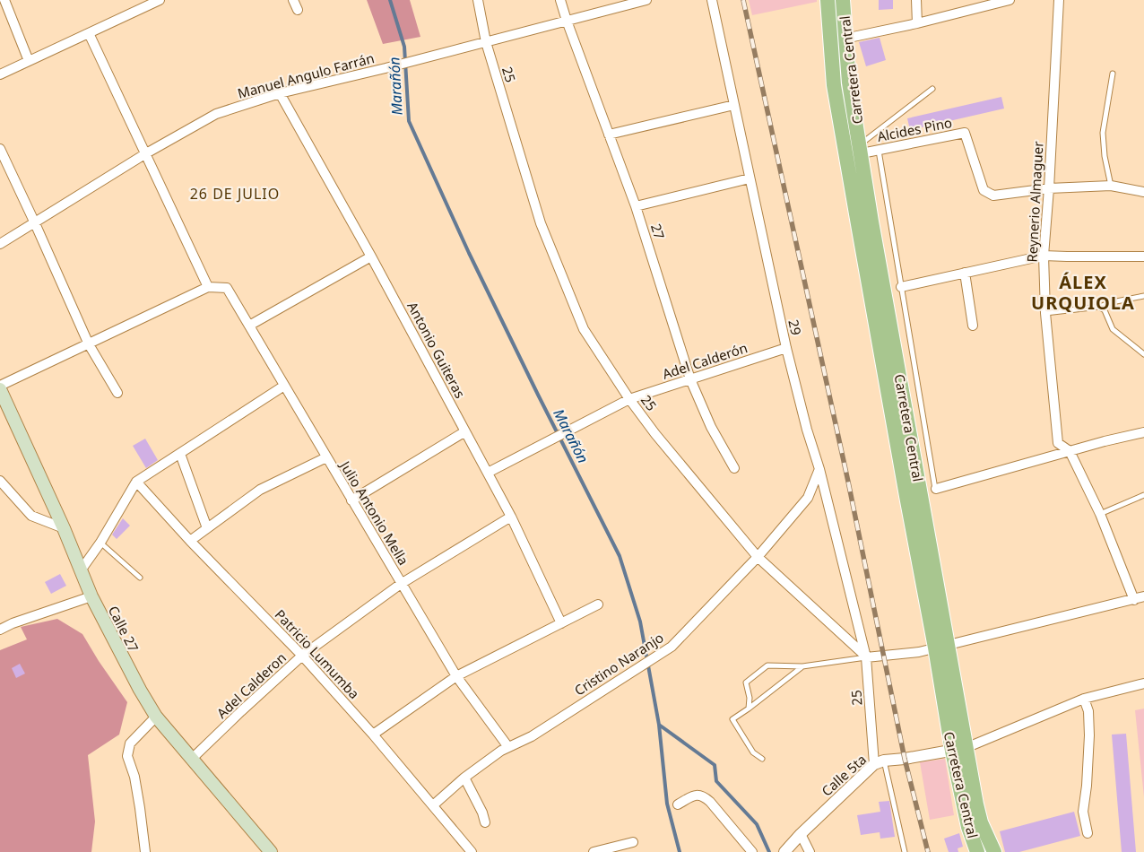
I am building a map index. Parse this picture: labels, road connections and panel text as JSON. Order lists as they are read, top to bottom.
{
  "streets": {
    "main road": ["Carretera Central", "Calle 27"],
    "street": [
      "25",
      "Manuel Angulo Farrán",
      "Alcides Pino",
      "Reynerio Almaguer",
      "27",
      "29",
      "Antonio Guiteras",
      "Adel Calderón",
      "Julio Antonio Mella",
      "Patricio Lumumba",
      "Cristino Naranjo",
      "Adel Calderon",
      "Calle 5ta"
    ]
  },
  "crossings": [
    ["Carretera Central", "Alcides Pino"],
    ["Carretera Central", "Calle 5ta"],
    ["25", "Manuel Angulo Farrán"],
    ["25", "29"],
    ["25", "Adel Calderón"],
    ["25", "Cristino Naranjo"],
    ["25", "Calle 5ta"],
    ["Manuel Angulo Farrán", "27"],
    ["Manuel Angulo Farrán", "Antonio Guiteras"],
    ["Alcides Pino", "Reynerio Almaguer"],
    ["27", "Adel Calderón"],
    ["29", "Adel Calderón"],
    ["29", "Cristino Naranjo"],
    ["Antonio Guiteras", "Adel Calderón"],
    ["Antonio Guiteras", "Adel Calderon"],
    ["Julio Antonio Mella", "Cristino Naranjo"],
    ["Julio Antonio Mella", "Adel Calderon"],
    ["Calle 27", "Adel Calderon"],
    ["Patricio Lumumba", "Cristino Naranjo"],
    ["Patricio Lumumba", "Adel Calderon"]
  ],
  "districts": ["26 DE JULIO", "ÁLEX URQUIOLA"],
  "water": ["Marañón"]
}
